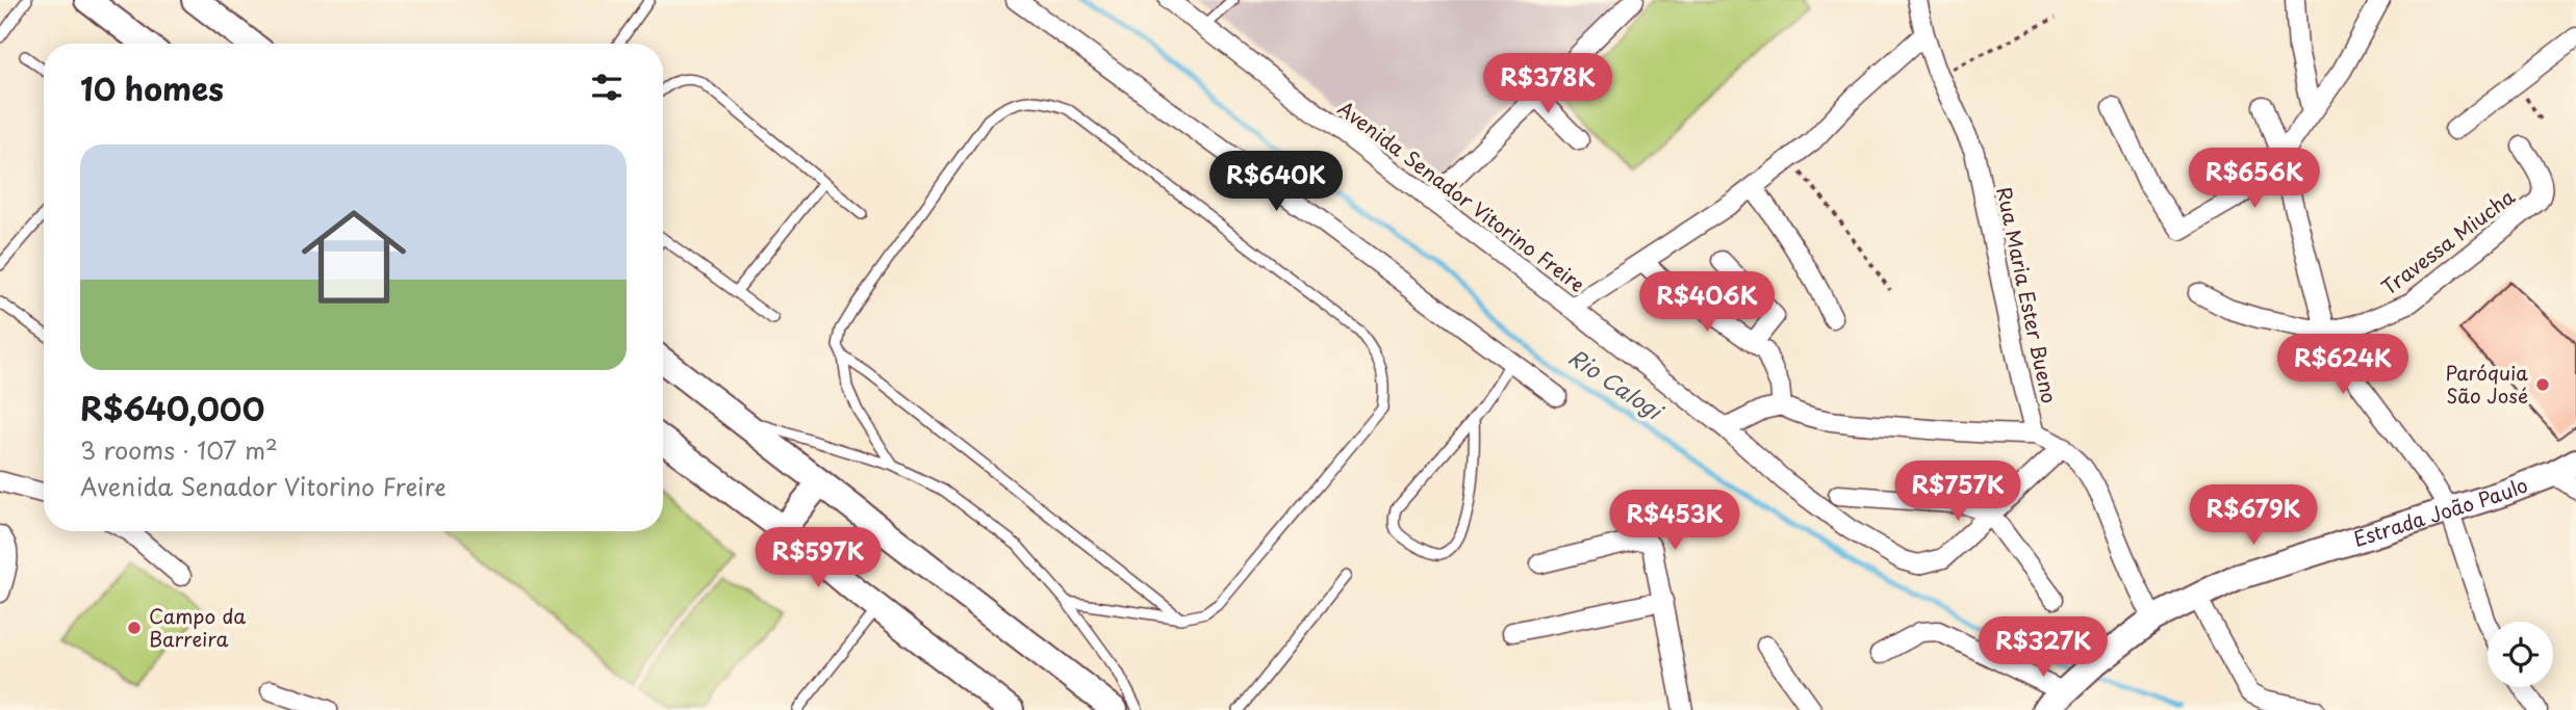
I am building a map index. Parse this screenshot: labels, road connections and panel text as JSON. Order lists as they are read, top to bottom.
{
  "streets": {
    "main road": ["Estrada João Paulo"],
    "street": ["Avenida Senador Vitorino Freire", "Travessa Miucha", "Rua Maria Ester Bueno"]
  },
  "crossings": [
    ["Rua Maria Ester Bueno", "Estrada João Paulo"]
  ],
  "water": ["Rio Calogi"],
  "places": ["Paróquia São José", "Campo da Barreira"],
  "page": {
    "heading": "10 homes",
    "price": [
      "R$378K",
      "R$656K",
      "R$640K",
      "R$406K",
      "R$624K",
      "R$757K",
      "R$679K",
      "R$453K",
      "R$597K",
      "R$327K"
    ],
    "list": [
      {
        "name": "R$640,000",
        "note": "3 rooms · 107 m² · Avenida Senador Vitorino Freire"
      }
    ]
  }
}
